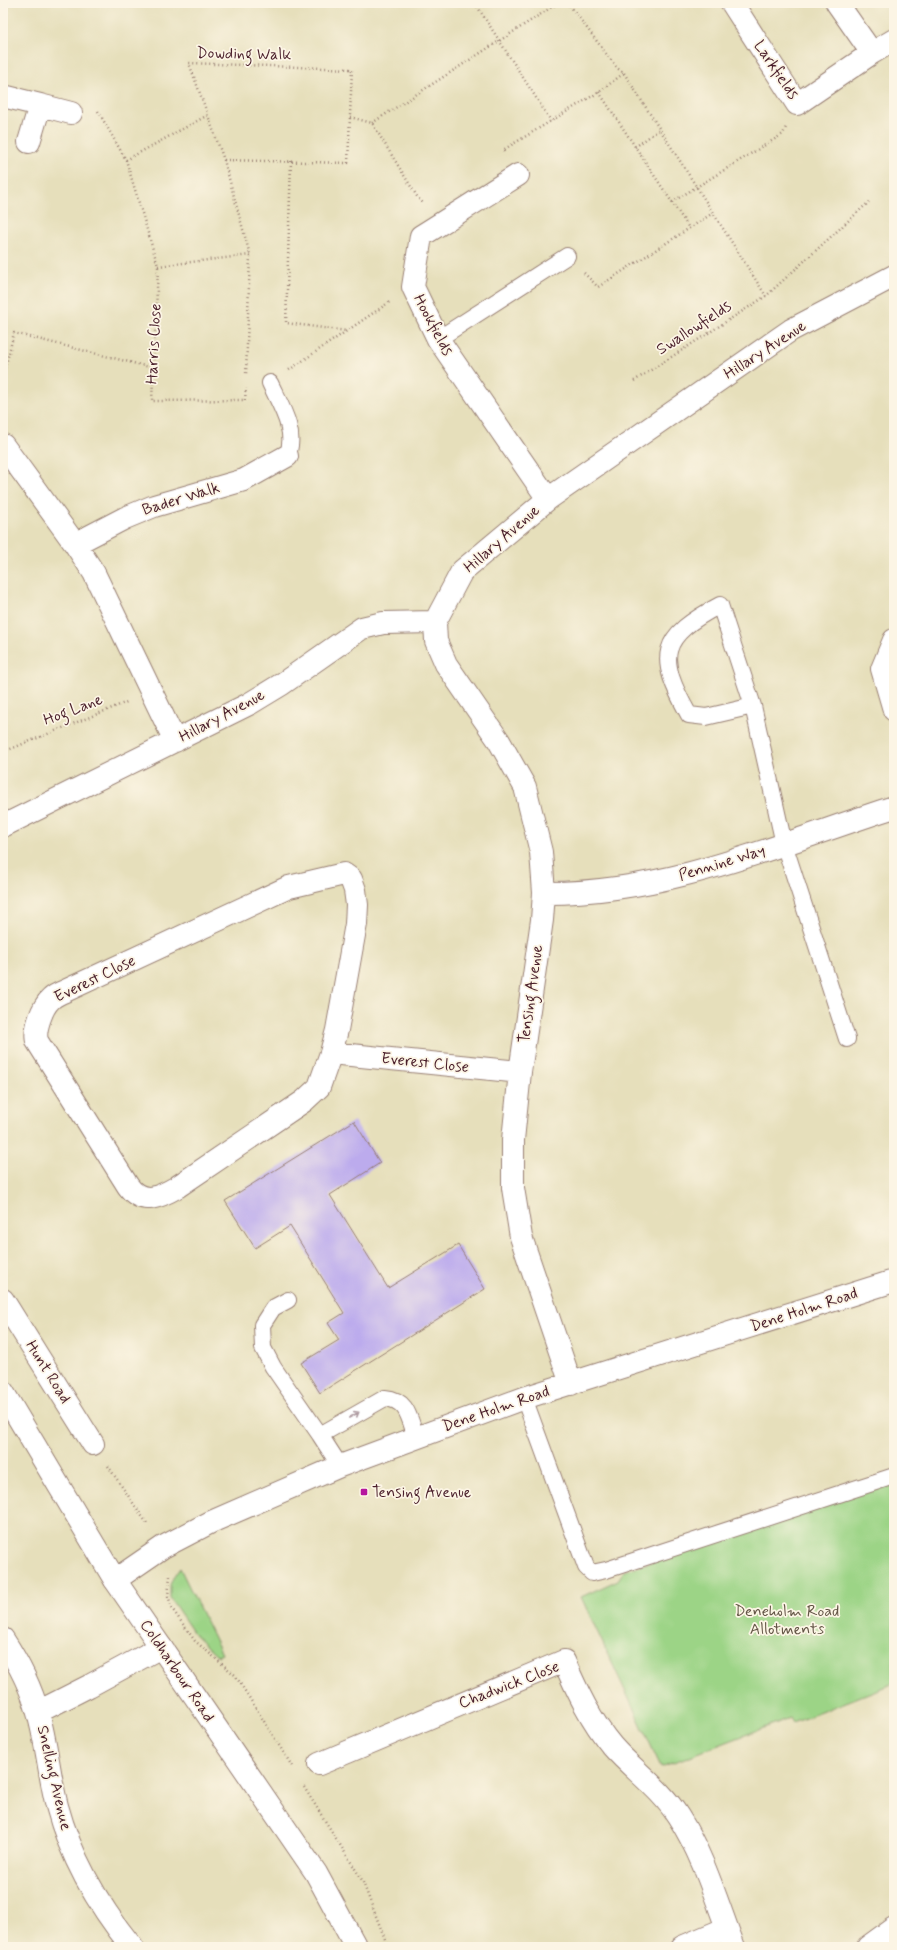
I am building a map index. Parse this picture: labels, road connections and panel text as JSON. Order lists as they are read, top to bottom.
{
  "streets": {
    "street": [
      "Larkfields",
      "Hookfields",
      "Hillary Avenue",
      "Bader Walk",
      "Pennine Way",
      "Everest Close",
      "Tensing Avenue",
      "Dene Holm Road",
      "Hunt Road",
      "Coldharbour Road",
      "Chadwick Close",
      "Snelling Avenue"
    ],
    "path": [
      "Dowding Walk",
      "Swallowfields",
      "Harris Close",
      "Hog Lane"
    ]
  },
  "crossings": [
    ["Hookfields", "Hillary Avenue"],
    ["Hillary Avenue", "Tensing Avenue"],
    ["Pennine Way", "Tensing Avenue"],
    ["Everest Close", "Tensing Avenue"],
    ["Tensing Avenue", "Dene Holm Road"],
    ["Dene Holm Road", "Coldharbour Road"]
  ],
  "parks": ["Deneholm Road Allotments"],
  "places": {
    "transit": ["Tensing Avenue"]
  }
}
